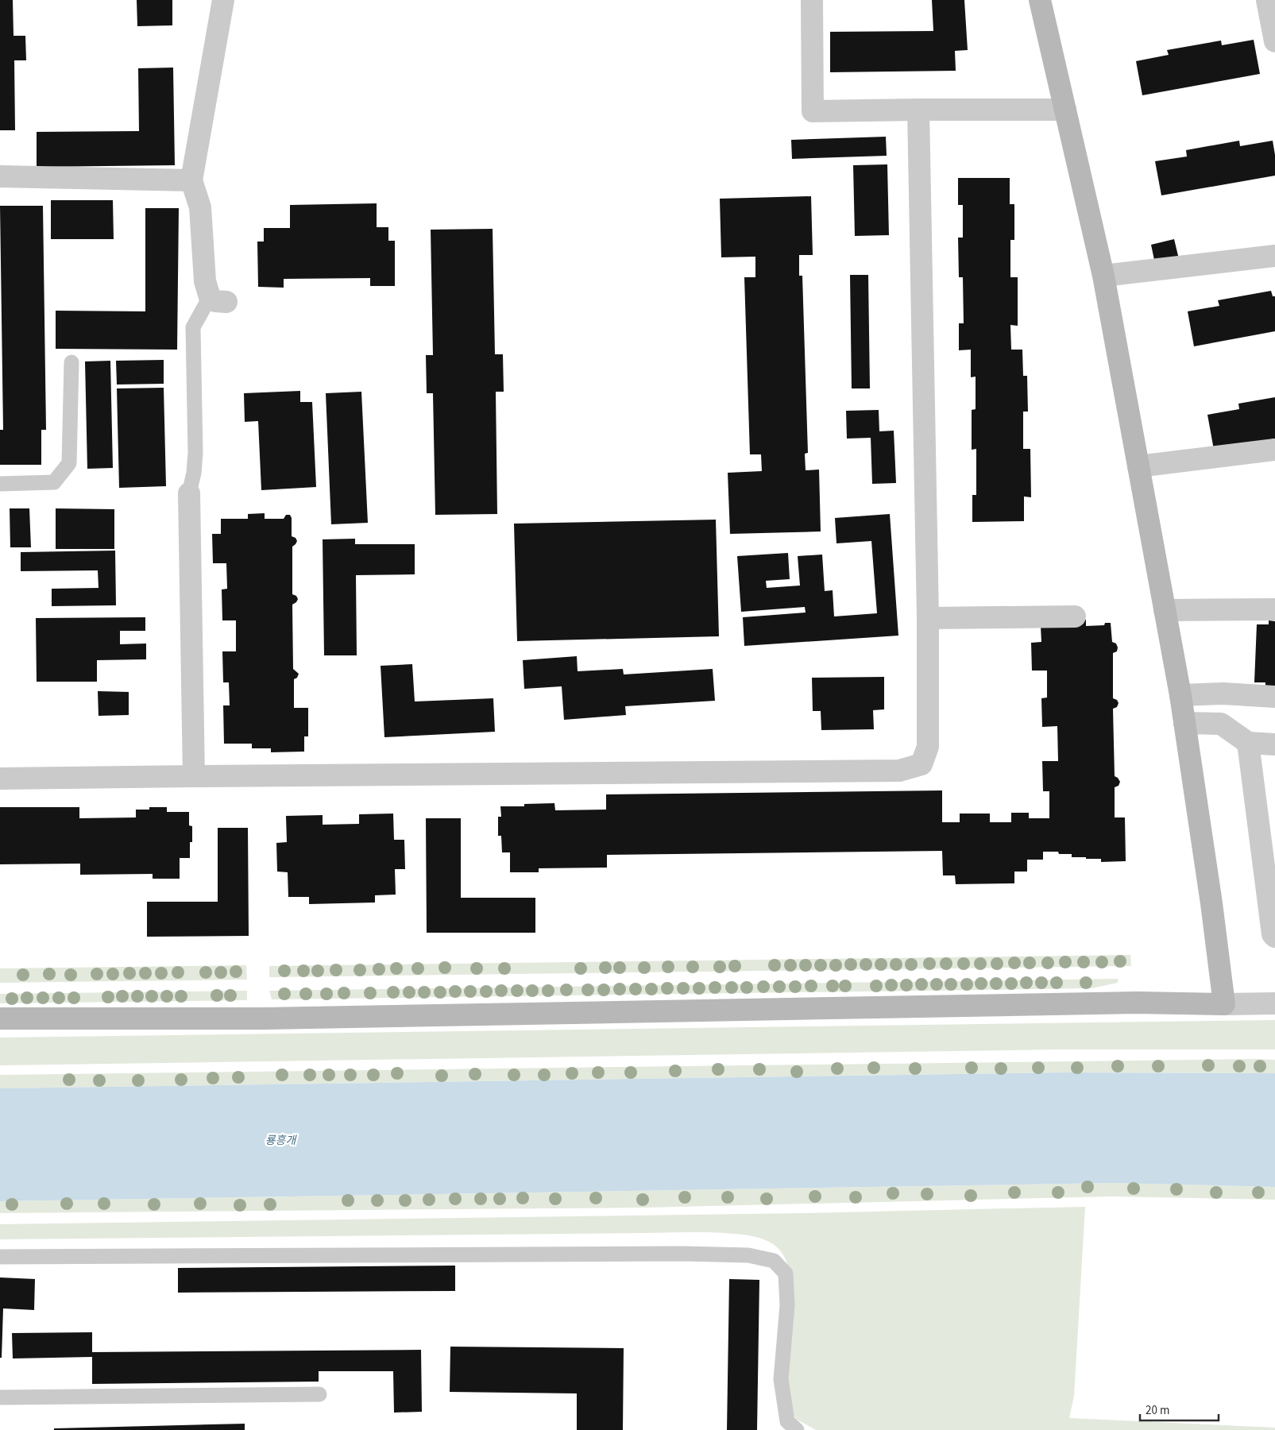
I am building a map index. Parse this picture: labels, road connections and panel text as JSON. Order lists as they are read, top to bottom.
{
  "water": ["룡흥개"],
  "scale_bar": "20 m"
}
